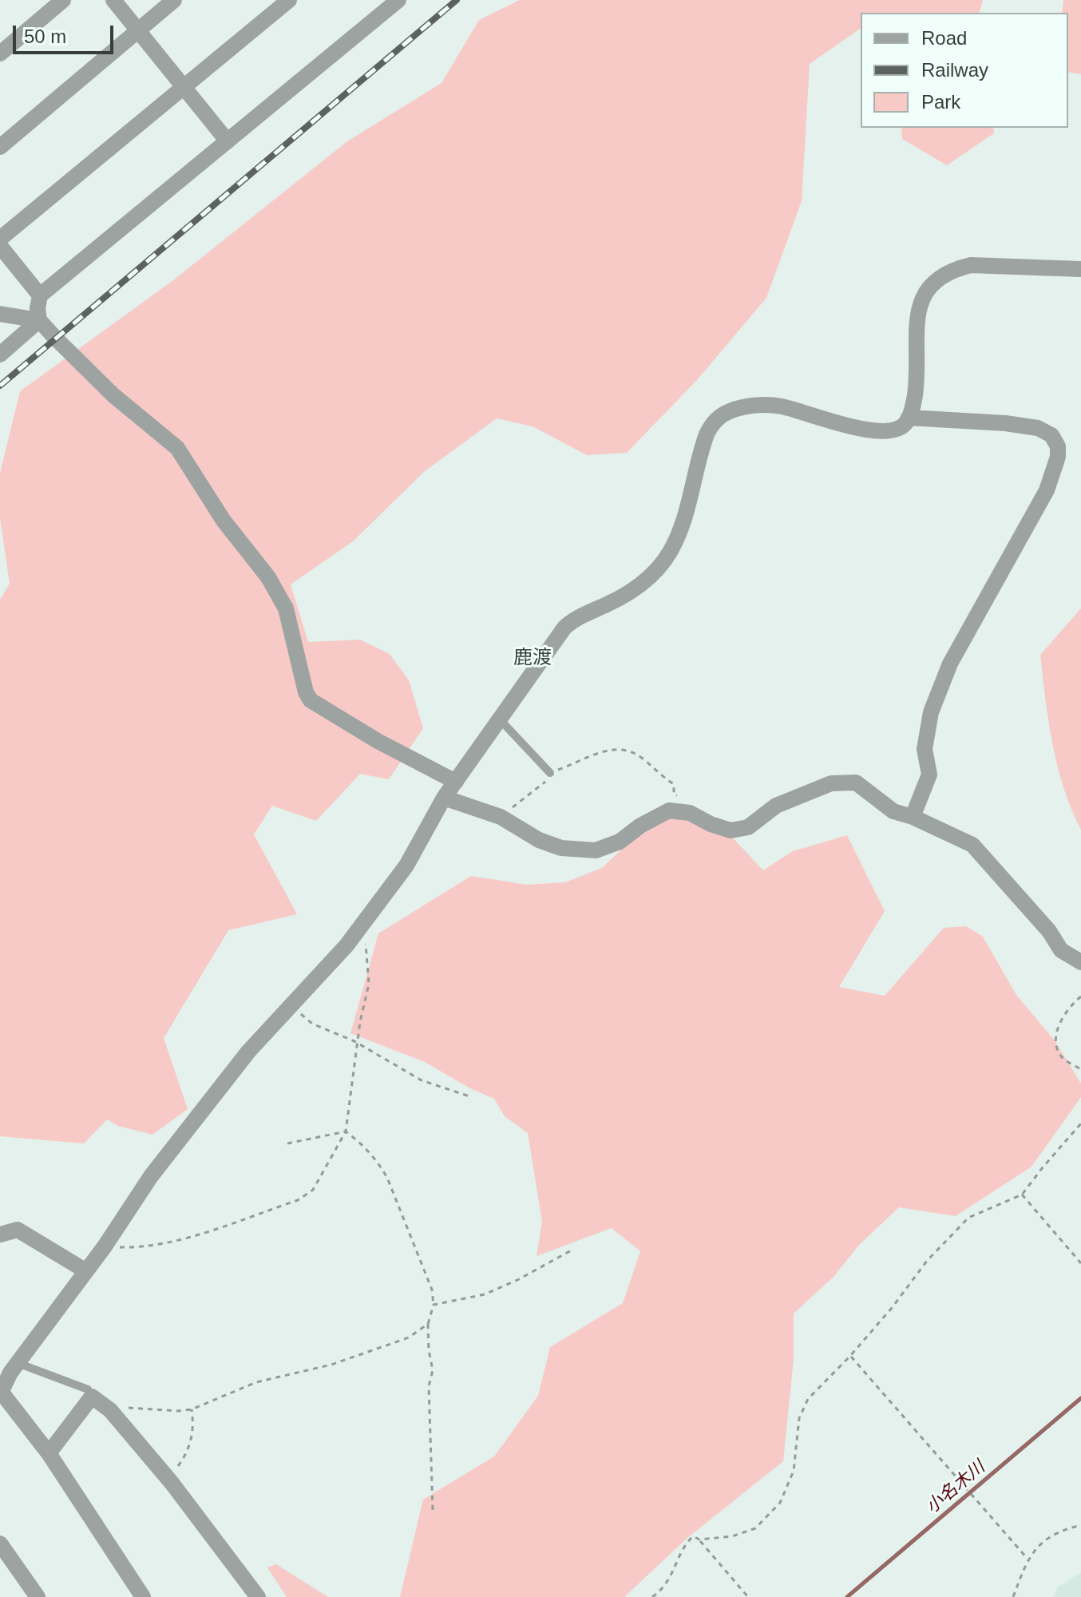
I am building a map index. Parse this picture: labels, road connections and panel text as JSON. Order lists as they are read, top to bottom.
{
  "districts": ["鹿渡"],
  "water": ["小名木川"],
  "legend": ["Road", "Railway", "Park"],
  "scale_bar": "50 m"
}
